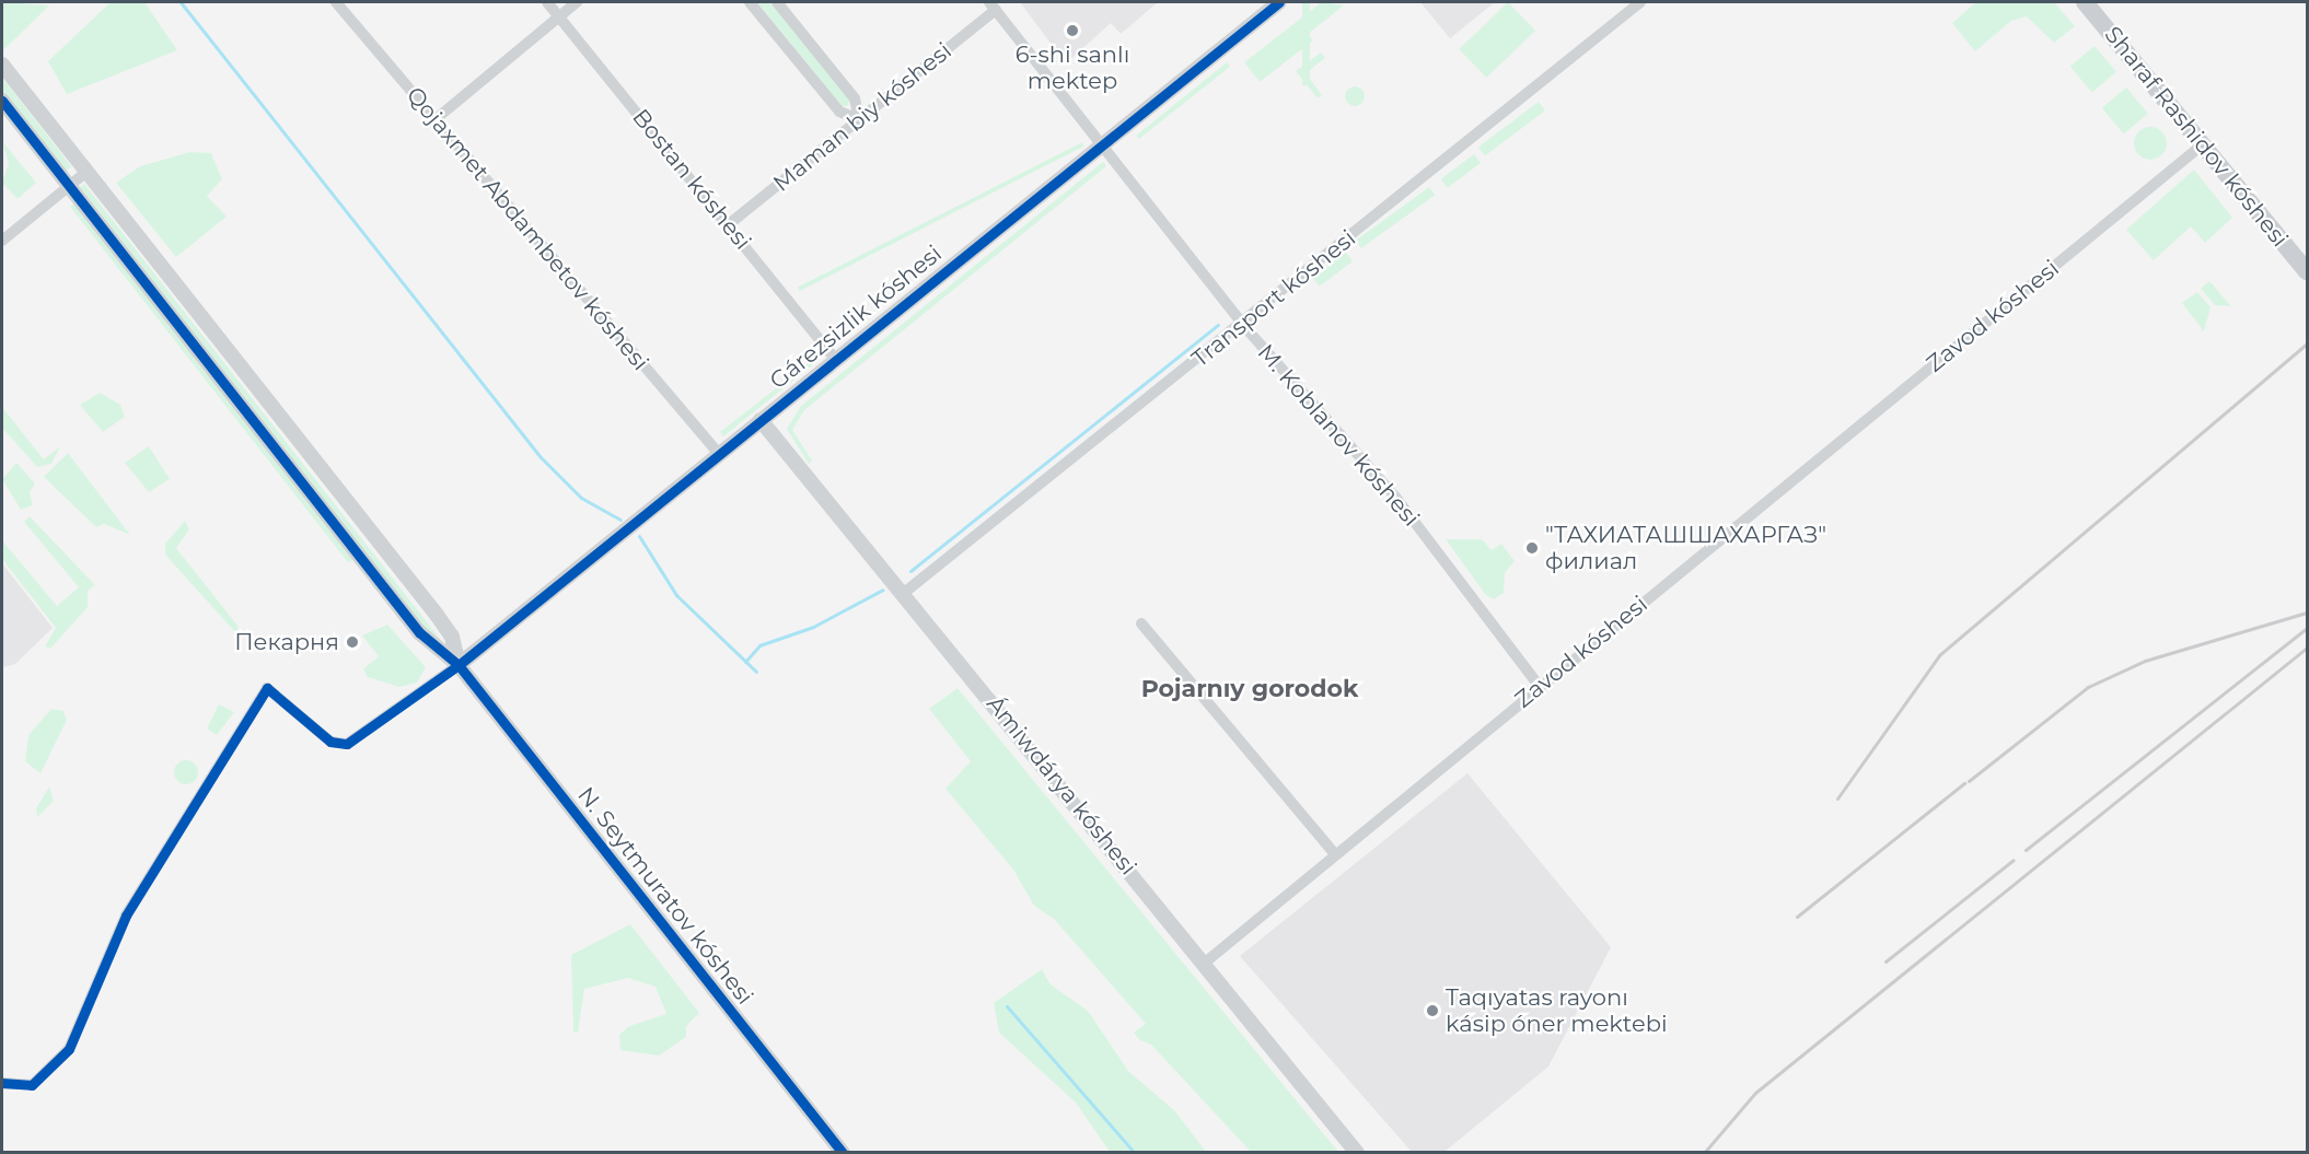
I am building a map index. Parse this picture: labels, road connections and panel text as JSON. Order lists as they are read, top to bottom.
{
  "streets": {
    "main road": ["Sharaf Rashidov kóshesi"],
    "street": [
      "Maman biy kóshesi",
      "Bostan kóshesi",
      "Qojaxmet Abdambetov kóshesi",
      "Transport kóshesi",
      "Zavod kóshesi",
      "Gárezsizlik kóshesi",
      "M. Koblanov kóshesi",
      "Ámiwdárya kóshesi",
      "N. Seytmuratov kóshesi"
    ]
  },
  "crossings": [
    ["Maman biy kóshesi", "Bostan kóshesi"],
    ["Maman biy kóshesi", "M. Koblanov kóshesi"],
    ["Sharaf Rashidov kóshesi", "Zavod kóshesi"],
    ["Bostan kóshesi", "Gárezsizlik kóshesi"],
    ["Qojaxmet Abdambetov kóshesi", "Gárezsizlik kóshesi"],
    ["Transport kóshesi", "M. Koblanov kóshesi"],
    ["Transport kóshesi", "Ámiwdárya kóshesi"],
    ["Zavod kóshesi", "M. Koblanov kóshesi"],
    ["Zavod kóshesi", "Ámiwdárya kóshesi"],
    ["Gárezsizlik kóshesi", "M. Koblanov kóshesi"],
    ["Gárezsizlik kóshesi", "Ámiwdárya kóshesi"],
    ["Gárezsizlik kóshesi", "N. Seytmuratov kóshesi"]
  ],
  "districts": ["Pojarnıy gorodok"],
  "places": [
    "6-shi sanlı mektep",
    "\"ТАХИАТАШШАХАРГАЗ\" филиал",
    "Пекарня",
    "Taqıyatas rayonı kásip óner mektebi"
  ]
}
